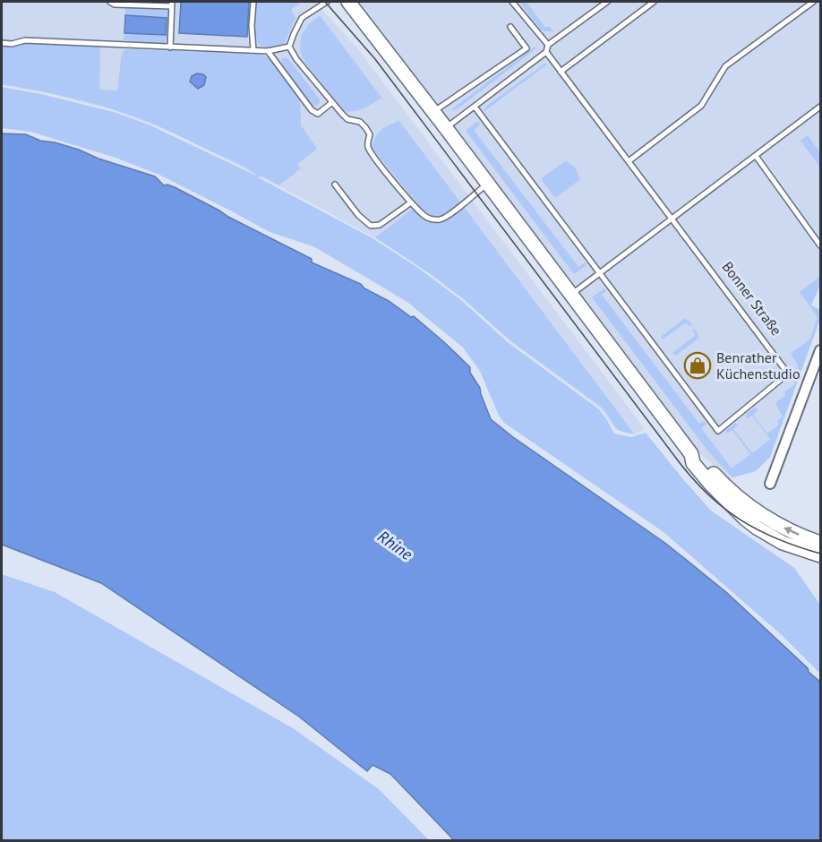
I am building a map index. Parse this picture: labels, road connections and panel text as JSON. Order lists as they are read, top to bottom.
{
  "streets": {
    "lane": ["Bonner Straße"]
  },
  "water": ["Rhine"],
  "places": {
    "shop": ["Benrather Küchenstudio"]
  }
}
